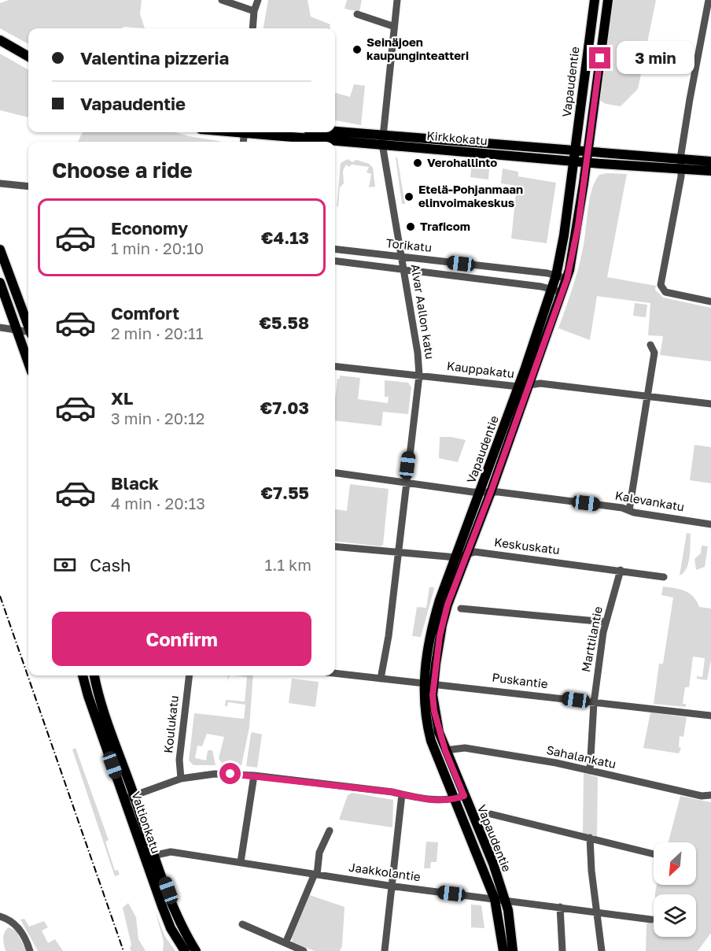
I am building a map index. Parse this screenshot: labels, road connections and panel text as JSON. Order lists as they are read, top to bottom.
{
  "streets": {
    "main road": ["Vapaudentie", "Kirkkokatu", "Valtionkatu"],
    "street": [
      "Torikatu",
      "Alvar Aallon katu",
      "Kauppakatu",
      "Kalevankatu",
      "Keskuskatu",
      "Marttilantie",
      "Puskantie",
      "Koulukatu",
      "Sahalankatu",
      "Jaakkolantie"
    ]
  },
  "crossings": [
    ["Vapaudentie", "Kirkkokatu"],
    ["Vapaudentie", "Torikatu"],
    ["Vapaudentie", "Kauppakatu"],
    ["Vapaudentie", "Kalevankatu"],
    ["Vapaudentie", "Keskuskatu"],
    ["Vapaudentie", "Puskantie"],
    ["Vapaudentie", "Sahalankatu"],
    ["Vapaudentie", "Jaakkolantie"],
    ["Kirkkokatu", "Alvar Aallon katu"],
    ["Torikatu", "Alvar Aallon katu"],
    ["Alvar Aallon katu", "Kauppakatu"],
    ["Alvar Aallon katu", "Kalevankatu"],
    ["Alvar Aallon katu", "Keskuskatu"],
    ["Alvar Aallon katu", "Puskantie"],
    ["Keskuskatu", "Marttilantie"],
    ["Marttilantie", "Puskantie"],
    ["Marttilantie", "Sahalankatu"],
    ["Valtionkatu", "Jaakkolantie"]
  ],
  "places": [
    "Seinäjoen kaupunginteatteri",
    "Verohallinto",
    "Etelä-Pohjanmaan elinvoimakeskus",
    "Traficom"
  ],
  "north": "bottom left",
  "page": {
    "banner": ["Valentina pizzeria", "Vapaudentie"],
    "bubble": "3 min",
    "heading": "Choose a ride",
    "list": [
      {
        "name": "Economy",
        "note": "1 min · 20:10",
        "value": "€4.13"
      },
      {
        "name": "Comfort",
        "note": "2 min · 20:11",
        "value": "€5.58"
      },
      {
        "name": "XL",
        "note": "3 min · 20:12",
        "value": "€7.03"
      },
      {
        "name": "Black",
        "note": "4 min · 20:13",
        "value": "€7.55"
      }
    ],
    "pay": ["Cash", "1.1 km"],
    "buttons": "Confirm"
  }
}
